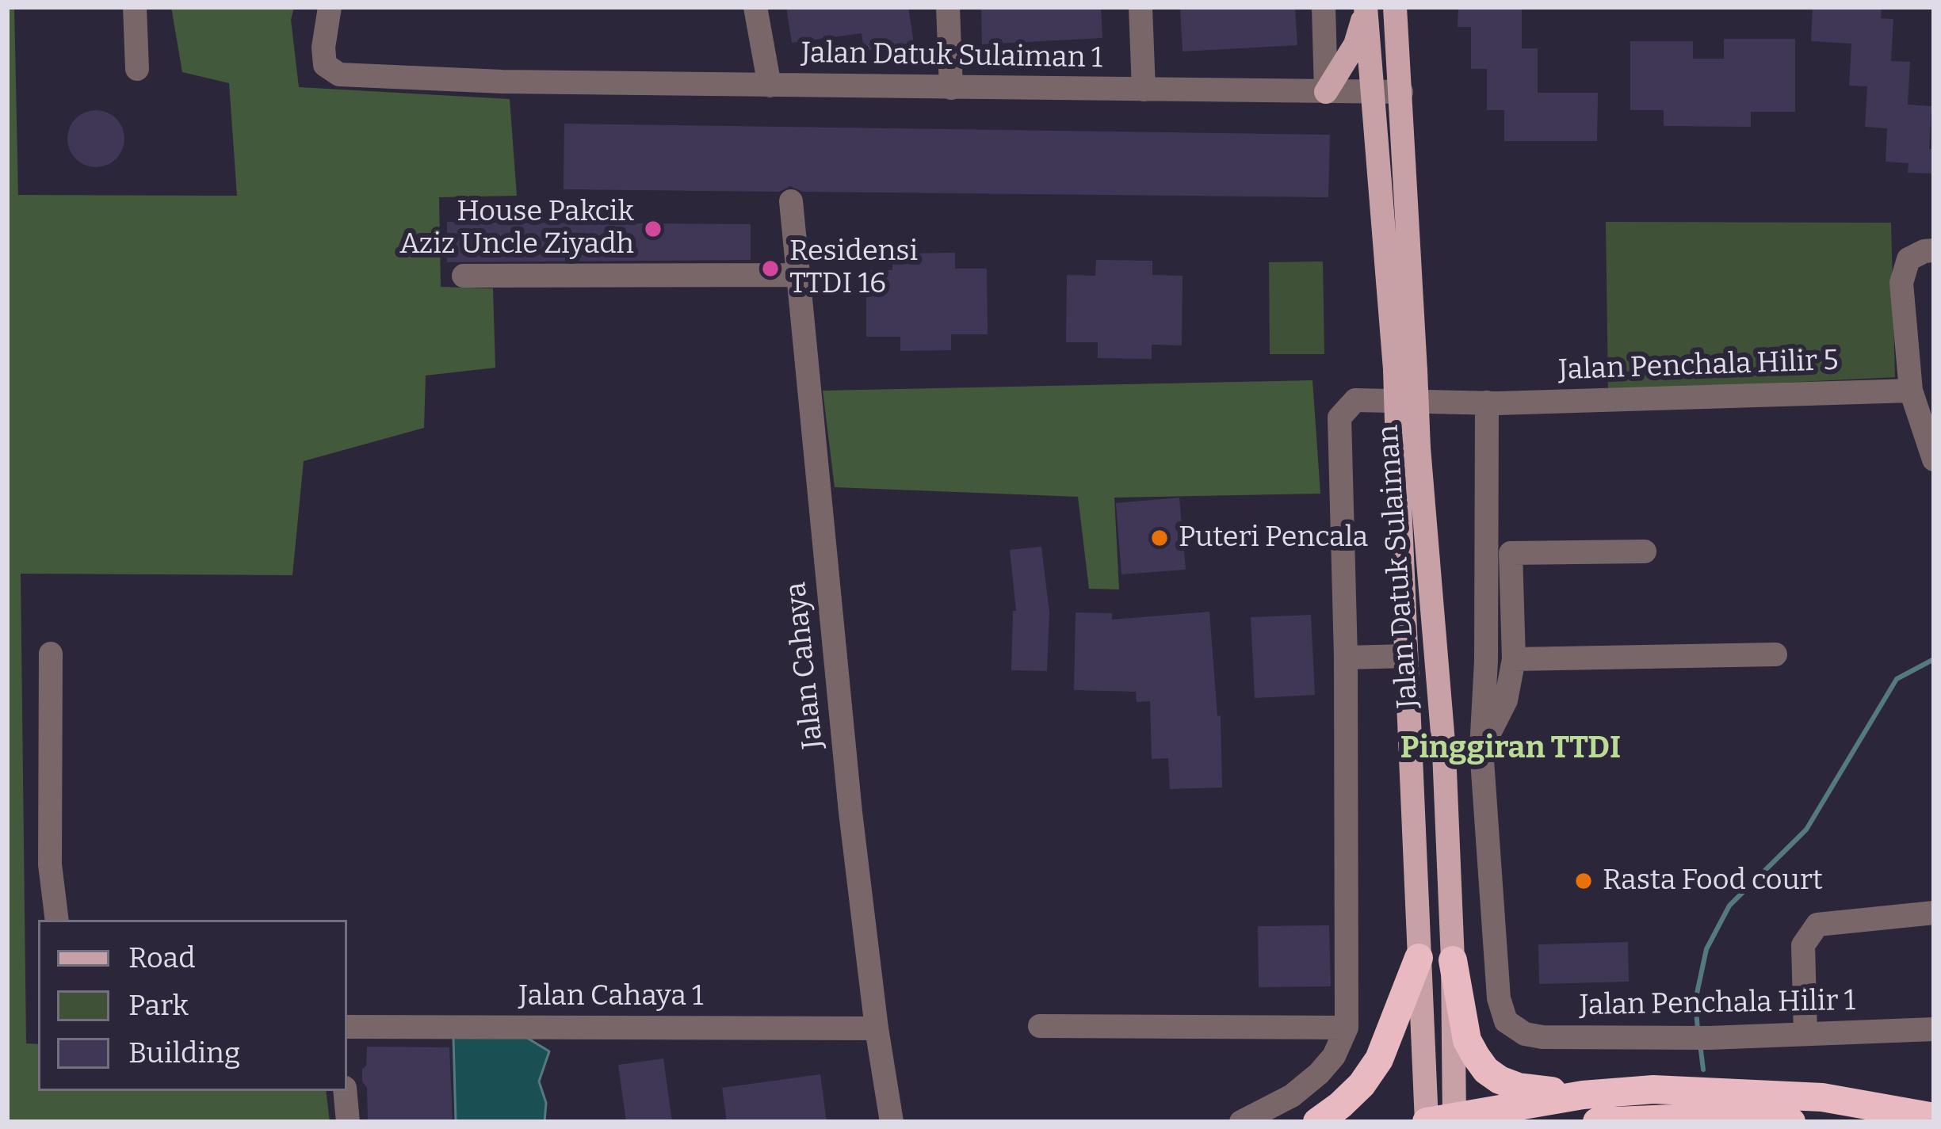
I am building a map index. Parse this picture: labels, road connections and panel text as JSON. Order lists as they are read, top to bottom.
{
  "streets": {
    "main road": ["Jalan Datuk Sulaiman"],
    "street": [
      "Jalan Datuk Sulaiman 1",
      "Jalan Penchala Hilir 5",
      "Jalan Cahaya",
      "Jalan Cahaya 1",
      "Jalan Penchala Hilir 1"
    ]
  },
  "crossings": [
    ["Jalan Datuk Sulaiman 1", "Jalan Datuk Sulaiman"],
    ["Jalan Cahaya", "Jalan Cahaya 1"]
  ],
  "districts": ["Pinggiran TTDI"],
  "places": [
    "House Pakcik Aziz Uncle Ziyadh",
    "Residensi TTDI 16",
    "Puteri Pencala",
    "Rasta Food court"
  ],
  "legend": ["Road", "Park", "Building"]
}
